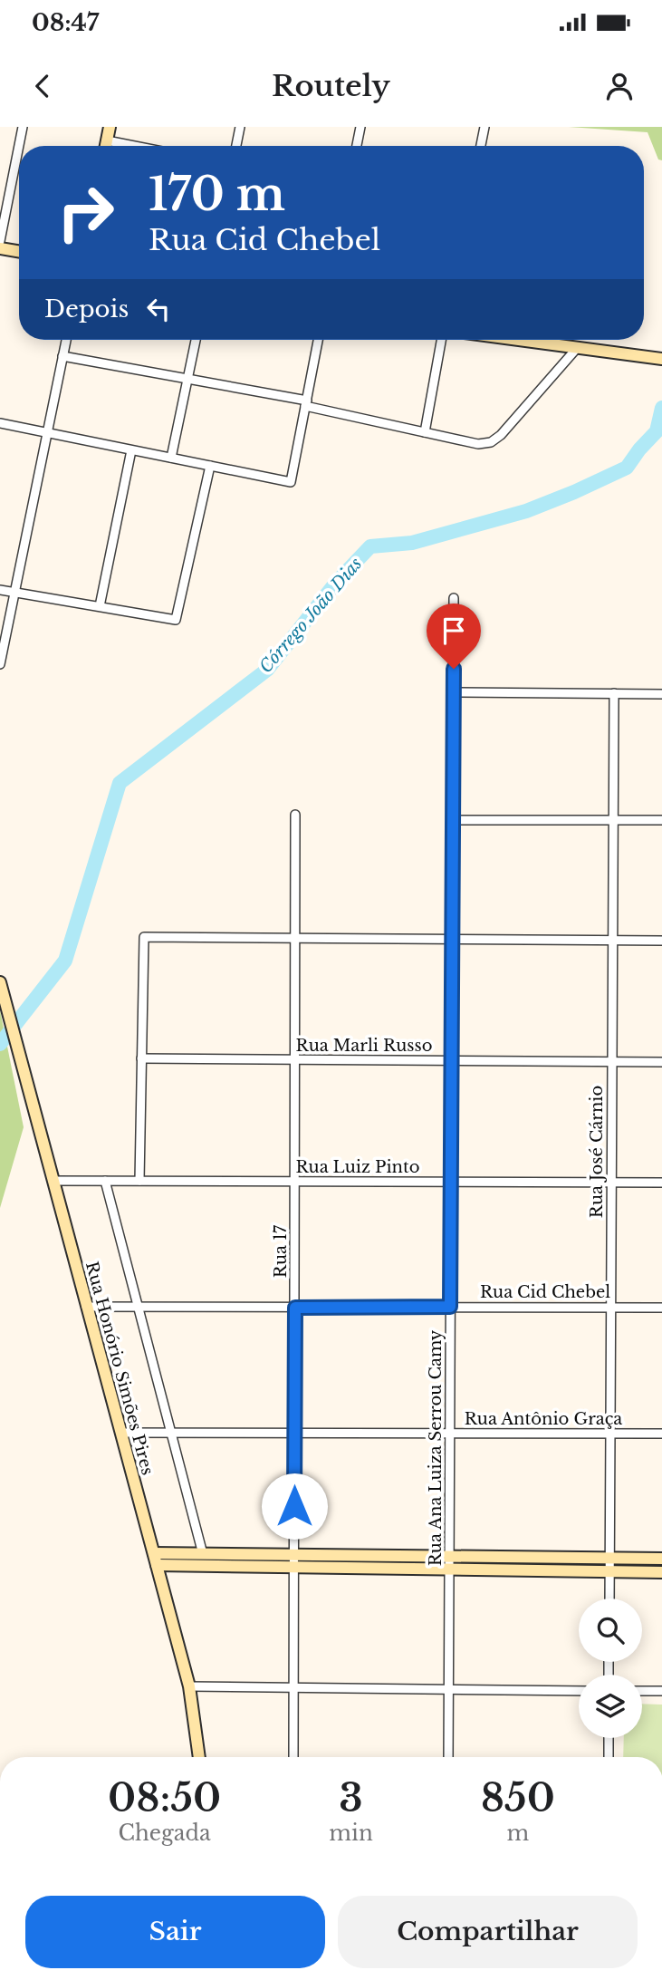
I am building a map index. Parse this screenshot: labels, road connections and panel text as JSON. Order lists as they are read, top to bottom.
{
  "streets": {
    "main road": ["Rua Honório Simões Pires"],
    "street": [
      "Rua Marli Russo",
      "Rua José Cárnio",
      "Rua Luiz Pinto",
      "Rua 17",
      "Rua Cid Chebel",
      "Rua Antônio Graça",
      "Rua Ana Luiza Serrou Camy"
    ]
  },
  "crossings": [
    ["Rua Marli Russo", "Rua José Cárnio"],
    ["Rua Marli Russo", "Rua 17"],
    ["Rua Marli Russo", "Rua Ana Luiza Serrou Camy"],
    ["Rua José Cárnio", "Rua Luiz Pinto"],
    ["Rua José Cárnio", "Rua Cid Chebel"],
    ["Rua José Cárnio", "Rua Antônio Graça"],
    ["Rua Luiz Pinto", "Rua 17"],
    ["Rua Luiz Pinto", "Rua Honório Simões Pires"],
    ["Rua Luiz Pinto", "Rua Ana Luiza Serrou Camy"],
    ["Rua 17", "Rua Cid Chebel"],
    ["Rua 17", "Rua Antônio Graça"],
    ["Rua Cid Chebel", "Rua Honório Simões Pires"],
    ["Rua Cid Chebel", "Rua Ana Luiza Serrou Camy"],
    ["Rua Honório Simões Pires", "Rua Antônio Graça"],
    ["Rua Antônio Graça", "Rua Ana Luiza Serrou Camy"]
  ],
  "water": ["Córrego João Dias"],
  "page": {
    "status": "08:47",
    "header": "Routely",
    "turn": ["170 m", "Rua Cid Chebel"],
    "then": "Depois",
    "eta": [
      "08:50",
      "Chegada",
      "3",
      "min",
      "850",
      "m"
    ],
    "buttons": ["Sair", "Compartilhar"]
  }
}
